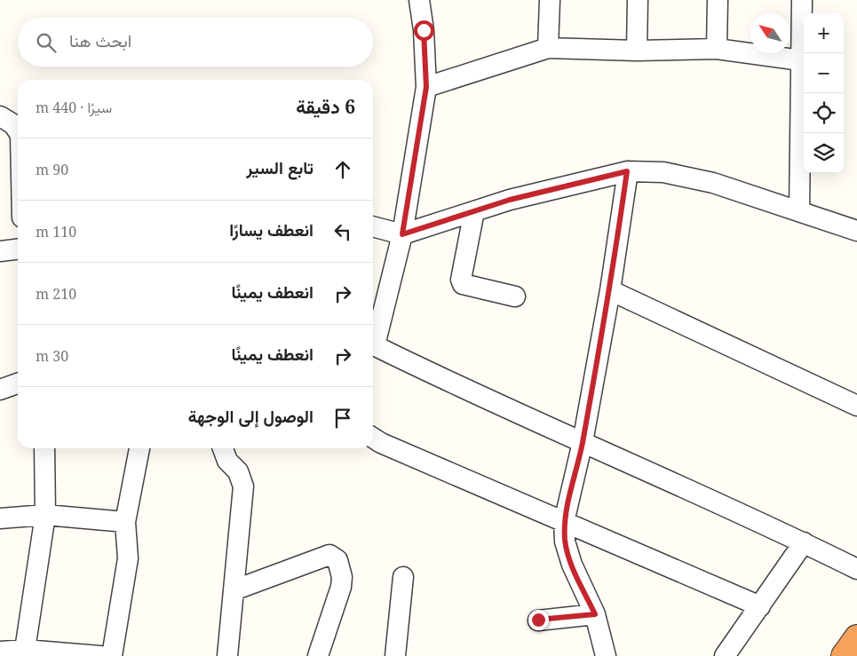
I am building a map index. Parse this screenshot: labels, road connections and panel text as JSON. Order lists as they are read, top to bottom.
{
  "north": "top left",
  "page": {
    "map_buttons": ["+", "−"],
    "search": "ابحث هنا",
    "heading": ["6 دقيقة", "سيرًا · 440 m"],
    "list": [
      ["تابع السير", "90 m"],
      ["انعطف يسارًا", "110 m"],
      ["انعطف يمينًا", "210 m"],
      ["انعطف يمينًا", "30 m"],
      "الوصول إلى الوجهة"
    ]
  }
}
